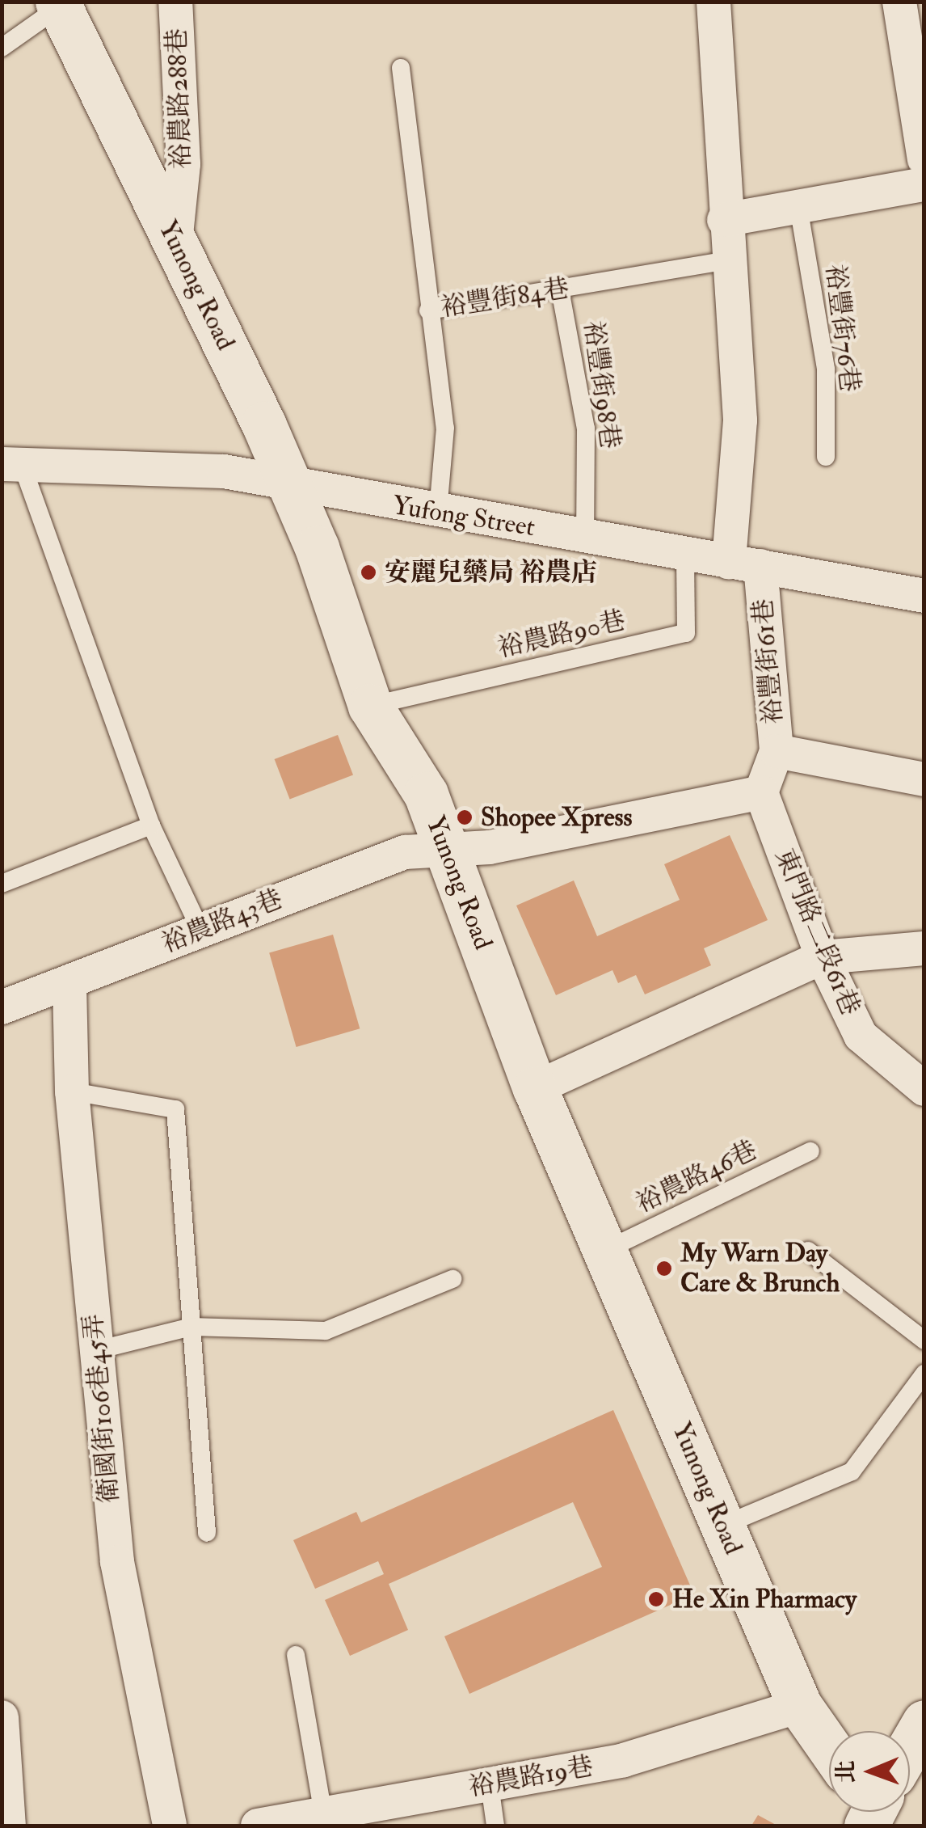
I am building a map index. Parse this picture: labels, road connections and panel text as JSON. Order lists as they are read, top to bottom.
{
  "streets": {
    "street": [
      "裕農路288巷",
      "Yunong Road",
      "Yufong Street",
      "裕豐街61巷",
      "裕農路43巷",
      "東門路二段61巷",
      "衛國街106巷45弄",
      "裕農路19巷"
    ],
    "lane": [
      "裕豐街84巷",
      "裕豐街76巷",
      "裕豐街98巷",
      "裕農路90巷",
      "裕農路46巷"
    ]
  },
  "crossings": [
    ["裕農路288巷", "Yunong Road"],
    ["Yunong Road", "Yufong Street"],
    ["Yunong Road", "裕農路90巷"],
    ["Yunong Road", "裕農路43巷"],
    ["Yunong Road", "裕農路46巷"],
    ["Yunong Road", "裕農路19巷"],
    ["裕豐街84巷", "裕豐街98巷"],
    ["裕豐街98巷", "Yufong Street"],
    ["Yufong Street", "裕農路90巷"],
    ["Yufong Street", "裕豐街61巷"],
    ["裕農路43巷", "東門路二段61巷"],
    ["裕農路43巷", "衛國街106巷45弄"]
  ],
  "places": [
    "安麗兒藥局 裕農店",
    "Shopee Xpress",
    "My Warn Day Care & Brunch",
    "He Xin Pharmacy"
  ],
  "north": "left"
}
